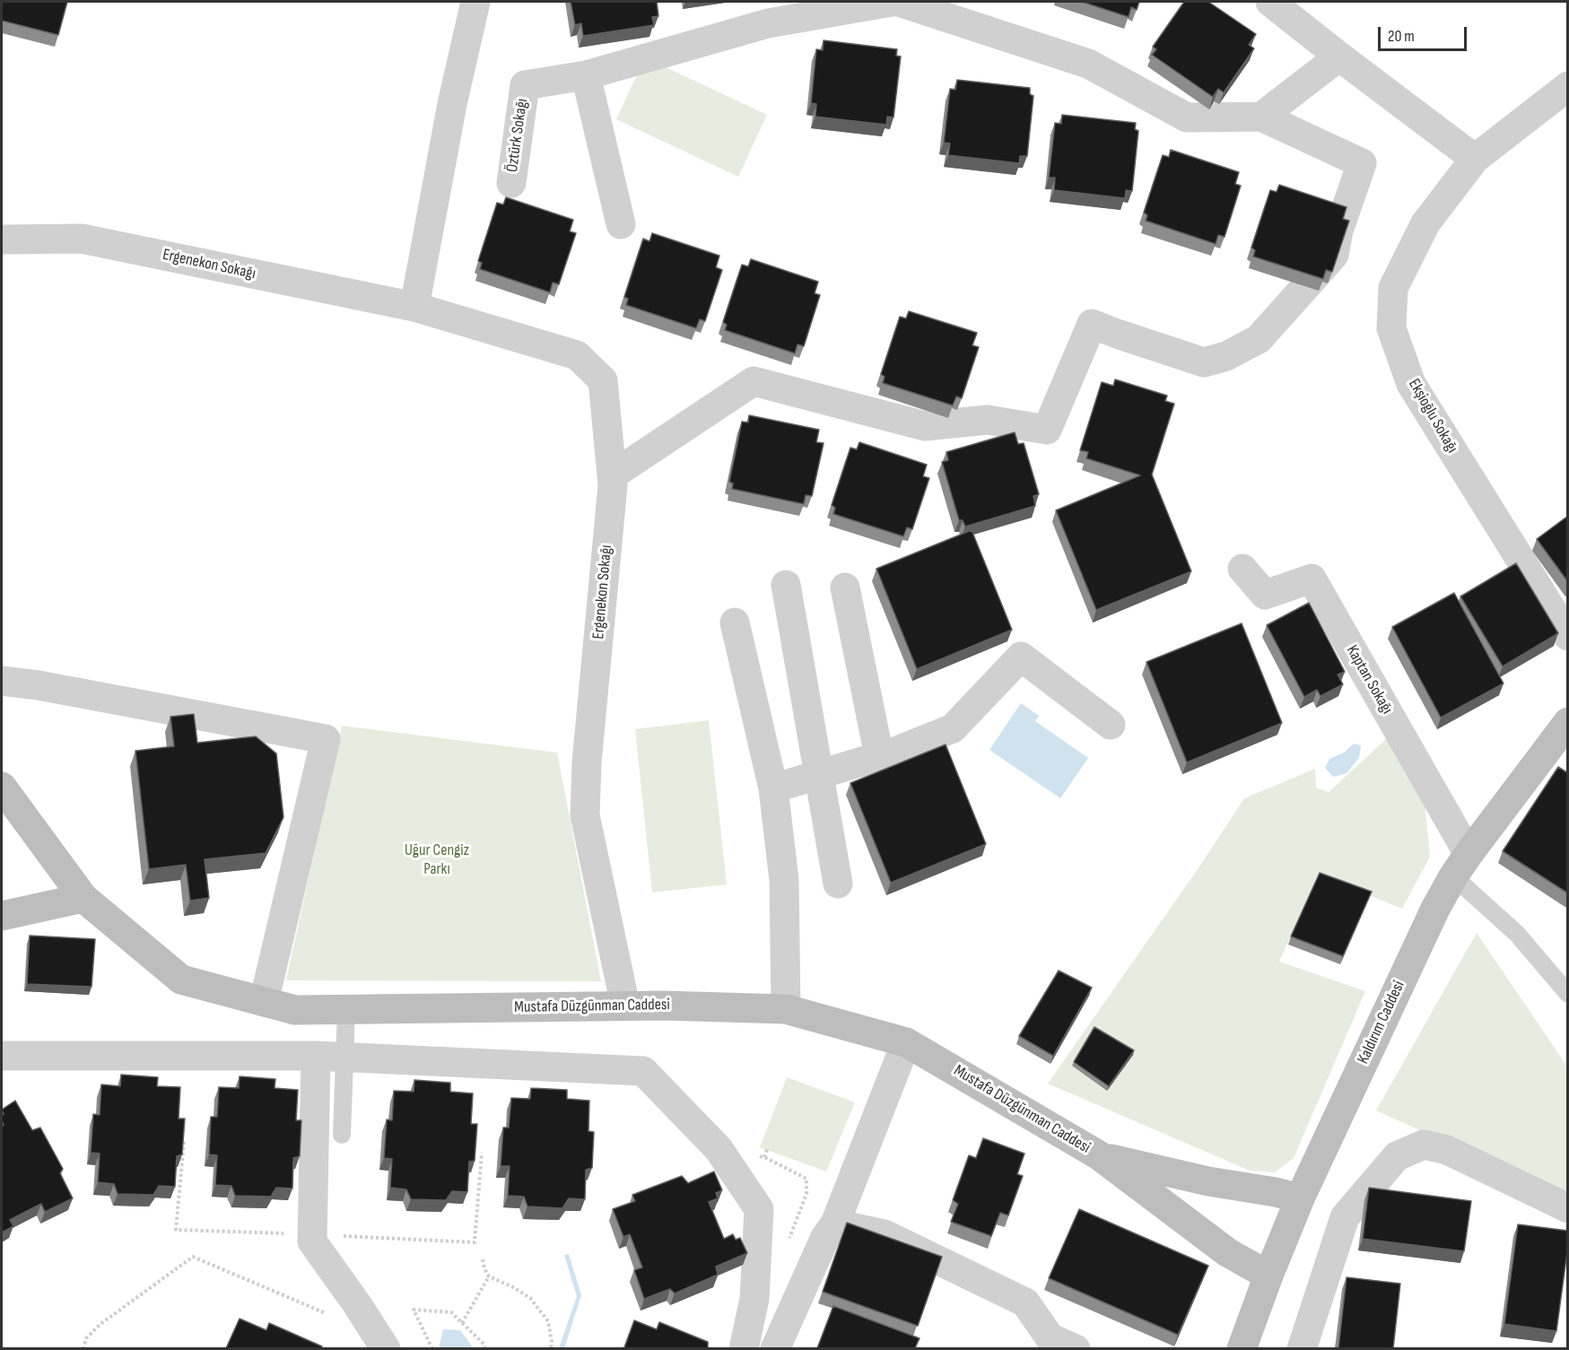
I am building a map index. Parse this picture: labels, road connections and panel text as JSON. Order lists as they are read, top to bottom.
{
  "streets": {
    "street": [
      "Öztürk Sokağı",
      "Ergenekon Sokağı",
      "Ekşioğlu Sokağı",
      "Kaptan Sokağı",
      "Mustafa Düzgünman Caddesi",
      "Kaldırım Caddesi"
    ]
  },
  "crossings": [
    ["Ergenekon Sokağı", "Mustafa Düzgünman Caddesi"],
    ["Kaptan Sokağı", "Kaldırım Caddesi"],
    ["Mustafa Düzgünman Caddesi", "Kaldırım Caddesi"]
  ],
  "parks": ["Uğur Cengiz Parkı"],
  "scale_bar": "20 m"
}
